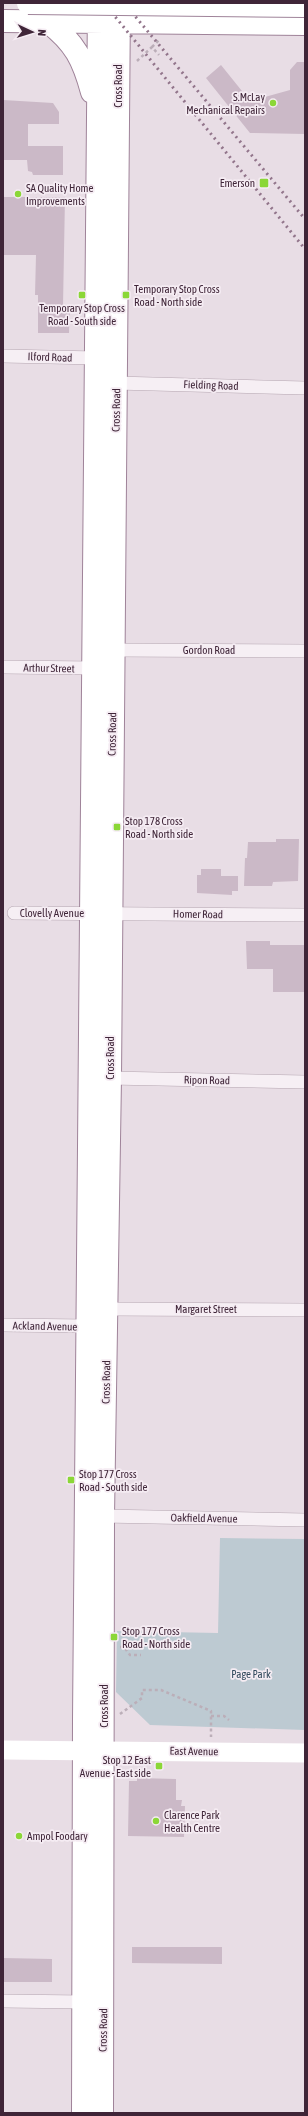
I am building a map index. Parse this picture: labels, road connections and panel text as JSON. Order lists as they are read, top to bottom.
{
  "streets": {
    "highway": ["Cross Road"],
    "street": [
      "Ilford Road",
      "Fielding Road",
      "Gordon Road",
      "Arthur Street",
      "Clovelly Avenue",
      "Homer Road",
      "Ripon Road",
      "Margaret Street",
      "Ackland Avenue",
      "Oakfield Avenue",
      "East Avenue"
    ]
  },
  "crossings": [
    ["Cross Road", "Ilford Road"],
    ["Cross Road", "Fielding Road"],
    ["Cross Road", "Gordon Road"],
    ["Cross Road", "Arthur Street"],
    ["Cross Road", "Clovelly Avenue"],
    ["Cross Road", "Homer Road"],
    ["Cross Road", "Ripon Road"],
    ["Cross Road", "Margaret Street"],
    ["Cross Road", "Ackland Avenue"],
    ["Cross Road", "Oakfield Avenue"],
    ["Cross Road", "East Avenue"],
    ["Clovelly Avenue", "Homer Road"]
  ],
  "parks": ["Page Park"],
  "places": {
    "other": [
      "S.McLay Mechanical Repairs",
      "SA Quality Home Improvements",
      "Clarence Park Health Centre",
      "Ampol Foodary"
    ],
    "transit": [
      "Emerson",
      "Temporary Stop Cross Road - South side",
      "Temporary Stop Cross Road - North side",
      "Stop 178 Cross Road - North side",
      "Stop 177 Cross Road - South side",
      "Stop 177 Cross Road - North side",
      "Stop 12 East Avenue - East side"
    ]
  },
  "north": "right"
}
